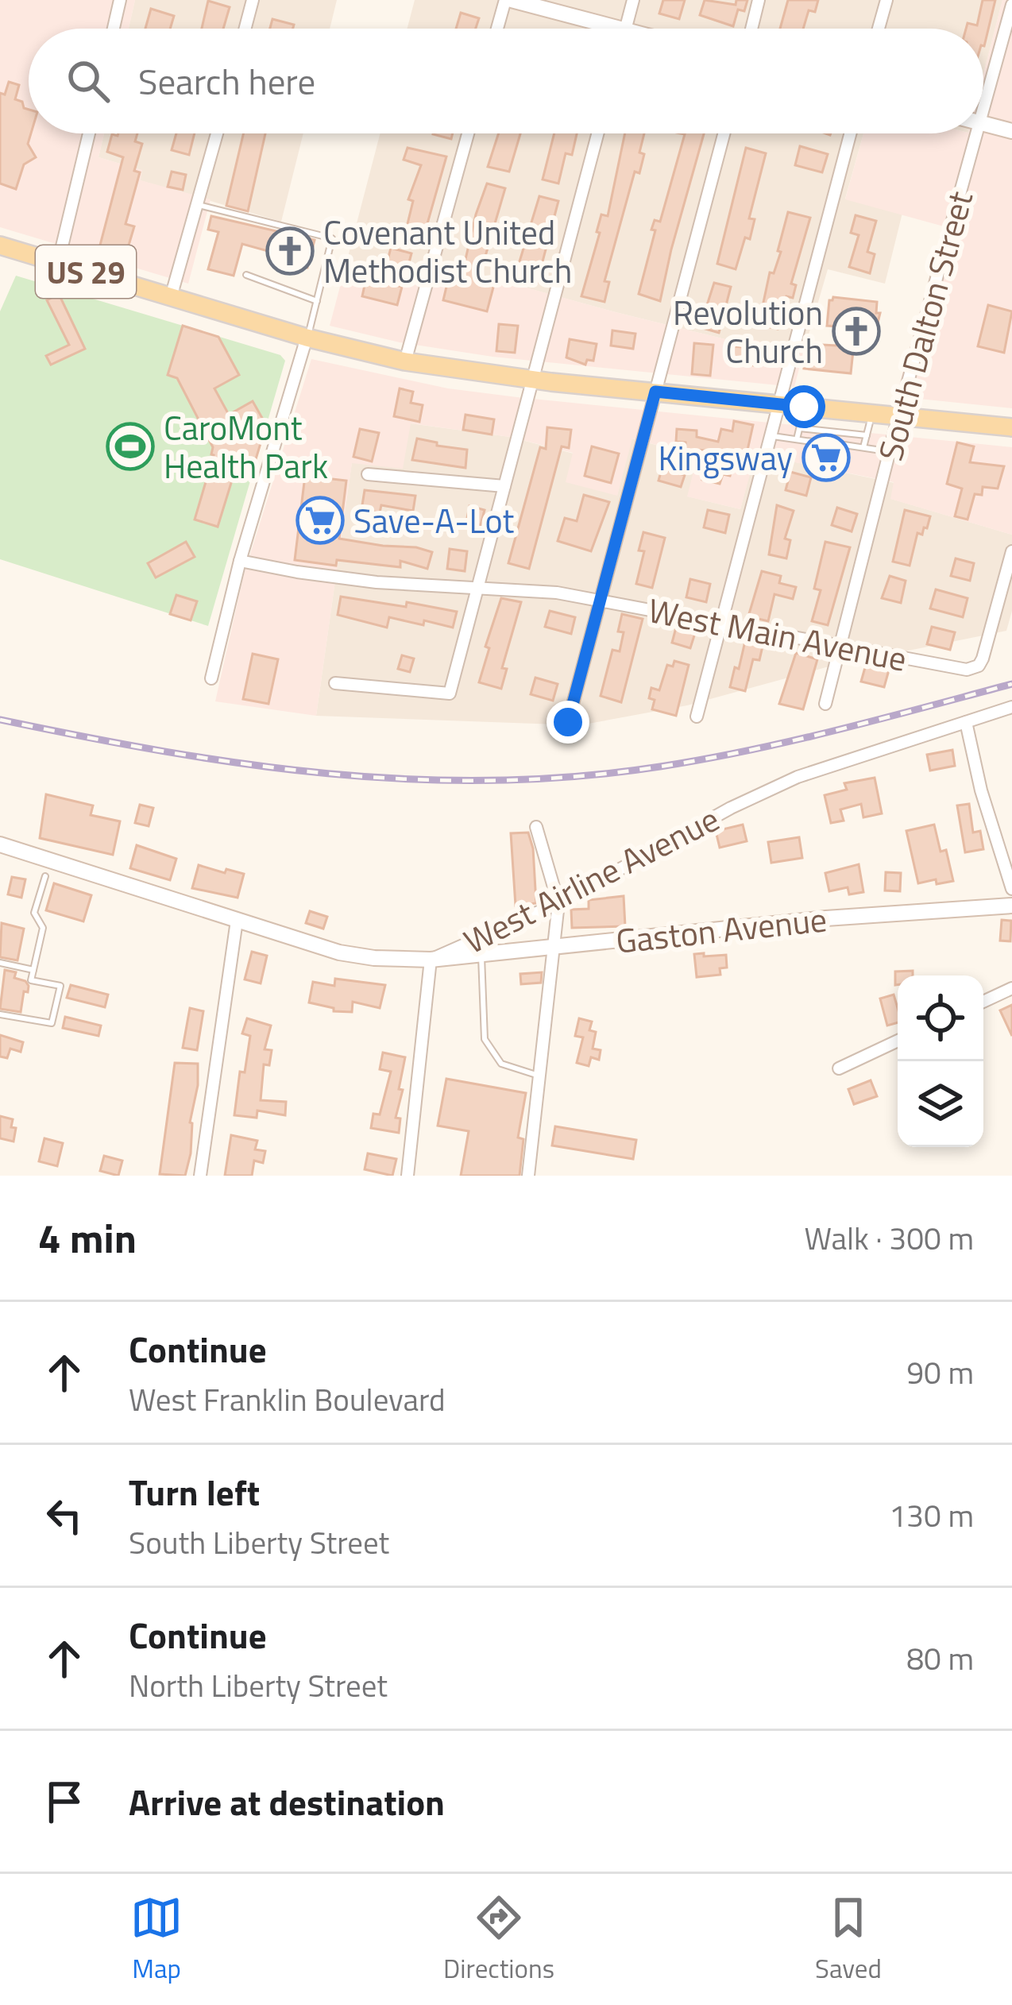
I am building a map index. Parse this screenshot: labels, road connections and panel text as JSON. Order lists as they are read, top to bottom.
{
  "streets": {
    "main road": ["US 29", "West Airline Avenue", "Gaston Avenue"],
    "street": ["South Dalton Street", "West Main Avenue"]
  },
  "crossings": [
    ["US 29", "South Dalton Street"],
    ["South Dalton Street", "West Main Avenue"],
    ["West Airline Avenue", "Gaston Avenue"]
  ],
  "places": {
    "church": ["Covenant United Methodist Church", "Revolution Church"],
    "sports": ["CaroMont Health Park"],
    "supermarket": ["Kingsway", "Save-A-Lot"]
  },
  "page": {
    "search": "Search here",
    "heading": ["4 min", "Walk · 300 m"],
    "list": [
      ["Continue", "West Franklin Boulevard", "90 m"],
      ["Turn left", "South Liberty Street", "130 m"],
      ["Continue", "North Liberty Street", "80 m"],
      "Arrive at destination"
    ],
    "nav": ["Map", "Directions", "Saved"]
  }
}
